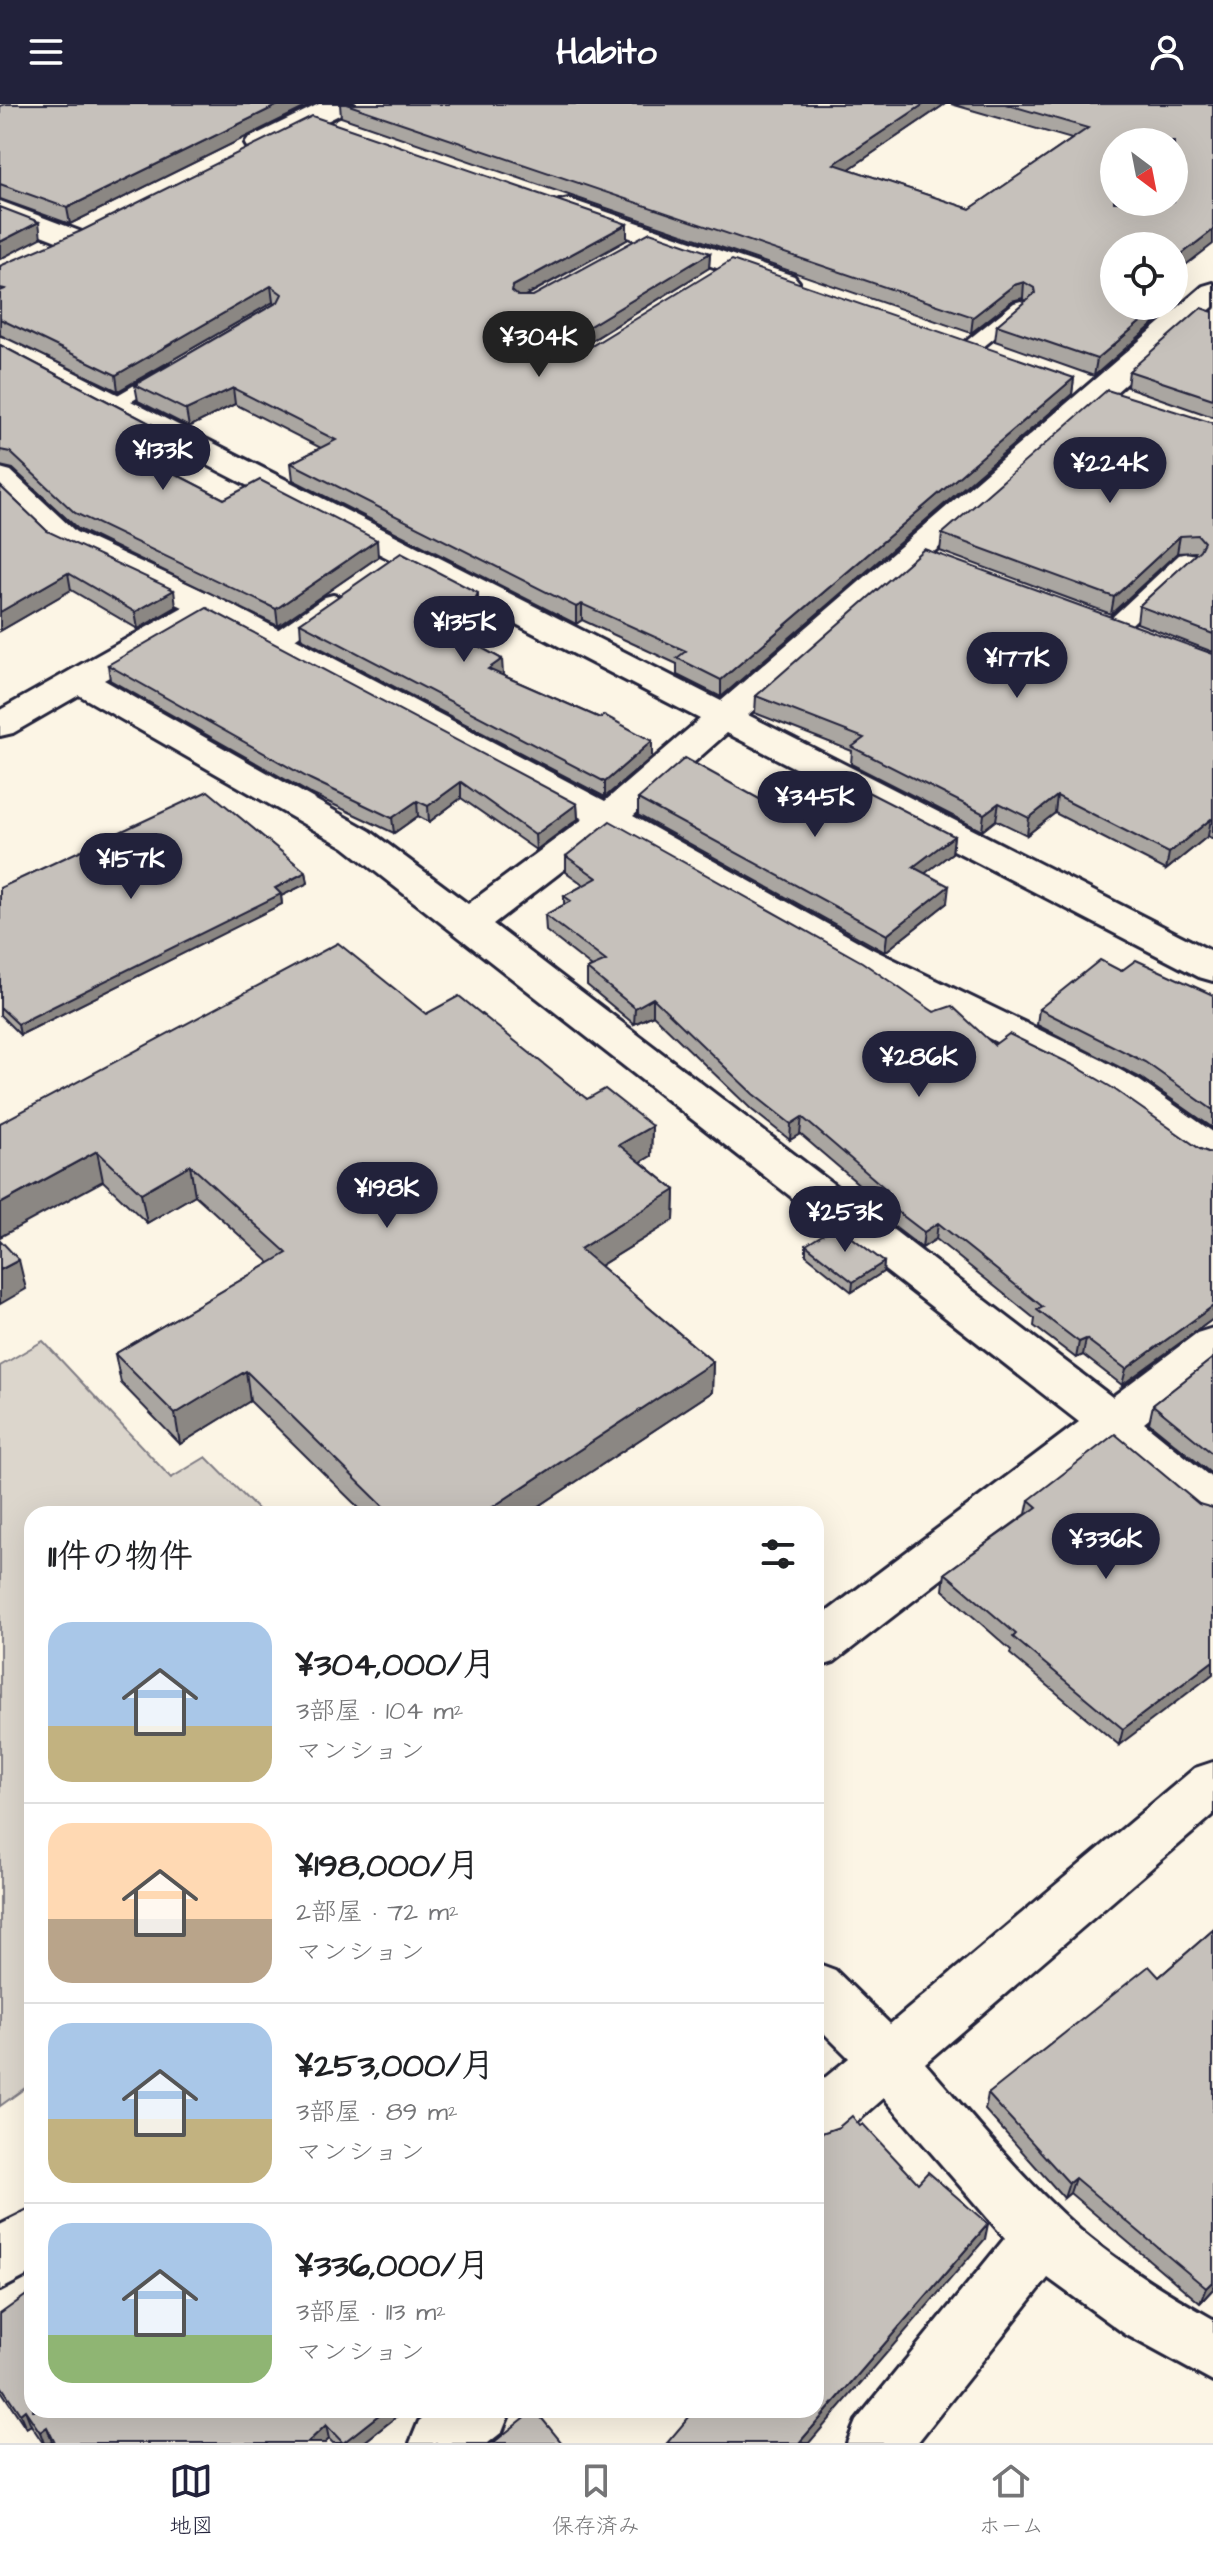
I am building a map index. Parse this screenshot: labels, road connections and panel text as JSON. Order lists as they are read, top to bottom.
{
  "north": "bottom right",
  "page": {
    "header": "Habito",
    "price": [
      "¥304K",
      "¥133K",
      "¥224K",
      "¥135K",
      "¥177K",
      "¥345K",
      "¥157K",
      "¥286K",
      "¥198K",
      "¥253K",
      "¥336K"
    ],
    "heading": "11件の物件",
    "list": [
      {
        "name": "¥304,000/月",
        "note": "3部屋 · 104 m² · マンション"
      },
      {
        "name": "¥198,000/月",
        "note": "2部屋 · 72 m² · マンション"
      },
      {
        "name": "¥253,000/月",
        "note": "3部屋 · 89 m² · マンション"
      },
      {
        "name": "¥336,000/月",
        "note": "3部屋 · 113 m² · マンション"
      }
    ],
    "tabs": ["地図", "保存済み", "ホーム"]
  }
}
